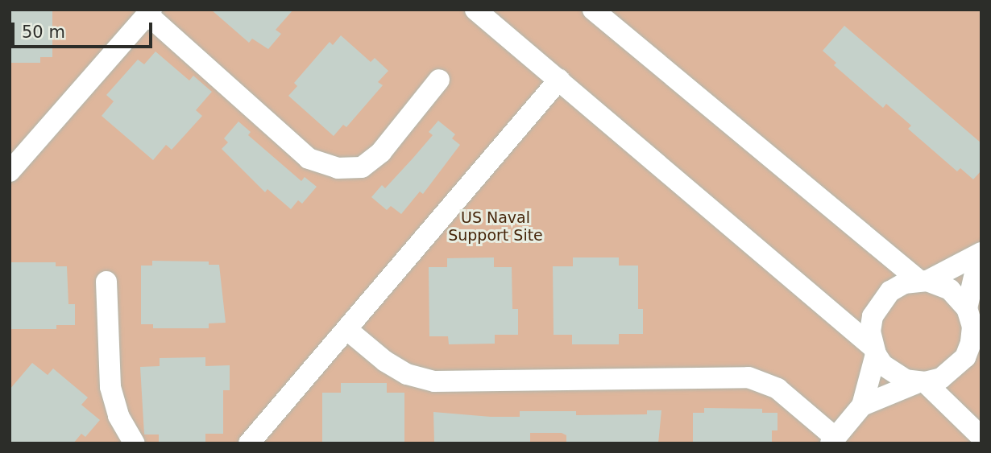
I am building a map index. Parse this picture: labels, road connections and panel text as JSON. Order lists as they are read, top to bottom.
{
  "parks": ["US Naval Support Site"],
  "scale_bar": "50 m"
}
